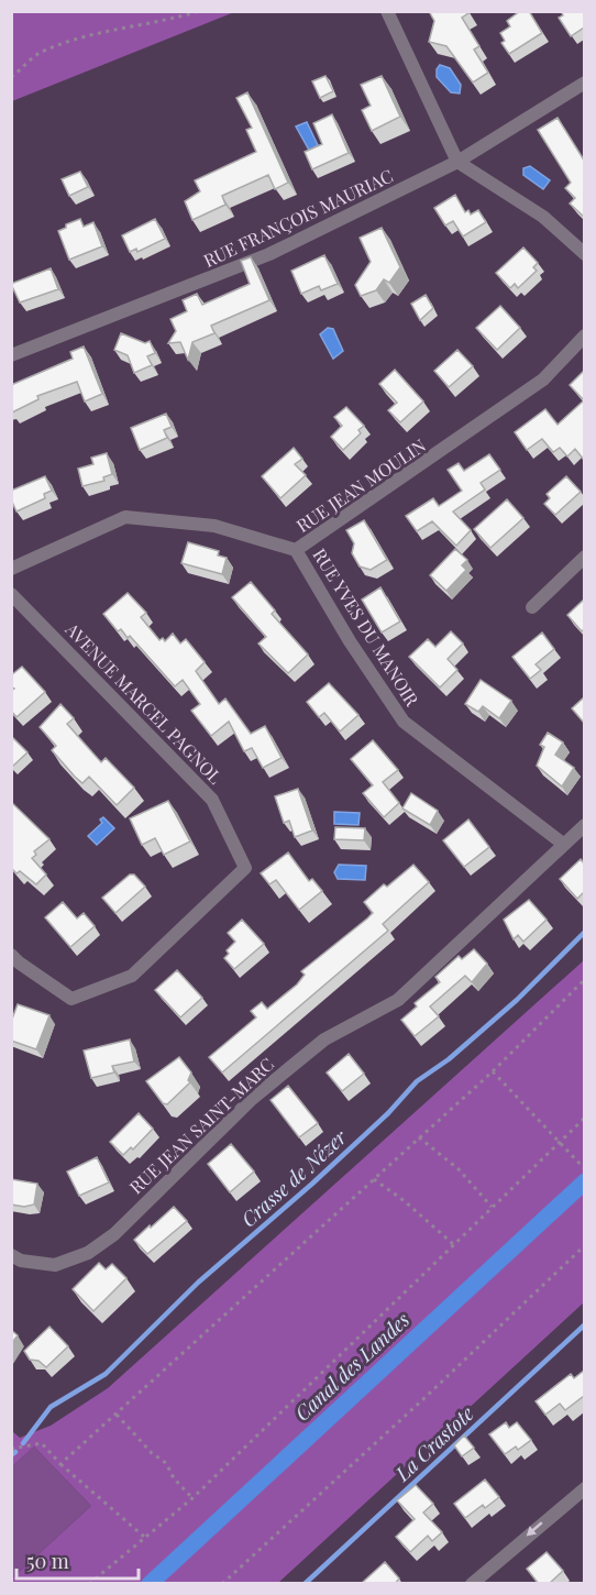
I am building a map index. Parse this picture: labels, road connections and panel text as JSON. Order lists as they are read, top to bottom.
{
  "streets": {
    "street": [
      "RUE FRANÇOIS MAURIAC",
      "RUE JEAN MOULIN",
      "RUE YVES DU MANOIR",
      "AVENUE MARCEL PAGNOL",
      "RUE JEAN SAINT-MARC"
    ]
  },
  "crossings": [
    ["RUE JEAN MOULIN", "RUE YVES DU MANOIR"],
    ["RUE YVES DU MANOIR", "RUE JEAN SAINT-MARC"]
  ],
  "water": ["Crasse de Nézer", "Canal des Landes", "La Crastote"],
  "scale_bar": "50 m"
}
